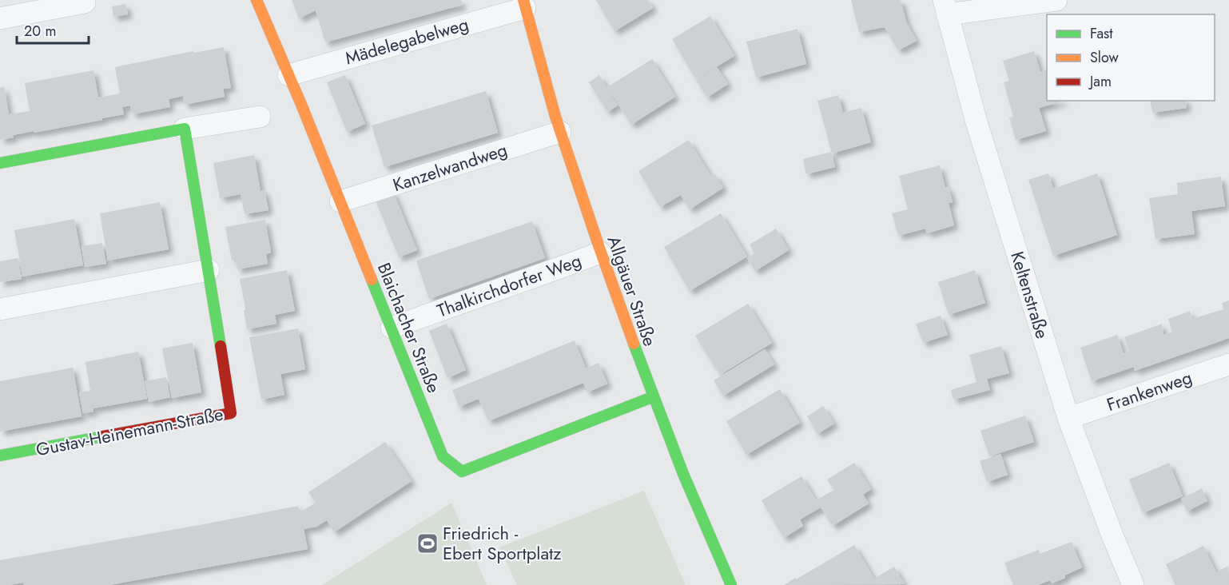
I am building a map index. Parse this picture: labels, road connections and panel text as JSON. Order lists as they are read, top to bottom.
{
  "streets": {
    "street": [
      "Mädelegabelweg",
      "Kanzelwandweg",
      "Thalkirchdorfer Weg",
      "Allgäuer Straße",
      "Keltenstraße",
      "Blaichacher Straße",
      "Frankenweg",
      "Gustav-Heinemann-Straße"
    ]
  },
  "crossings": [
    ["Mädelegabelweg", "Allgäuer Straße"],
    ["Mädelegabelweg", "Blaichacher Straße"],
    ["Kanzelwandweg", "Allgäuer Straße"],
    ["Kanzelwandweg", "Blaichacher Straße"],
    ["Thalkirchdorfer Weg", "Allgäuer Straße"],
    ["Thalkirchdorfer Weg", "Blaichacher Straße"],
    ["Allgäuer Straße", "Blaichacher Straße"],
    ["Keltenstraße", "Frankenweg"]
  ],
  "places": {
    "sports": ["Friedrich - Ebert Sportplatz"]
  },
  "legend": ["Fast", "Slow", "Jam"],
  "scale_bar": "20 m"
}
